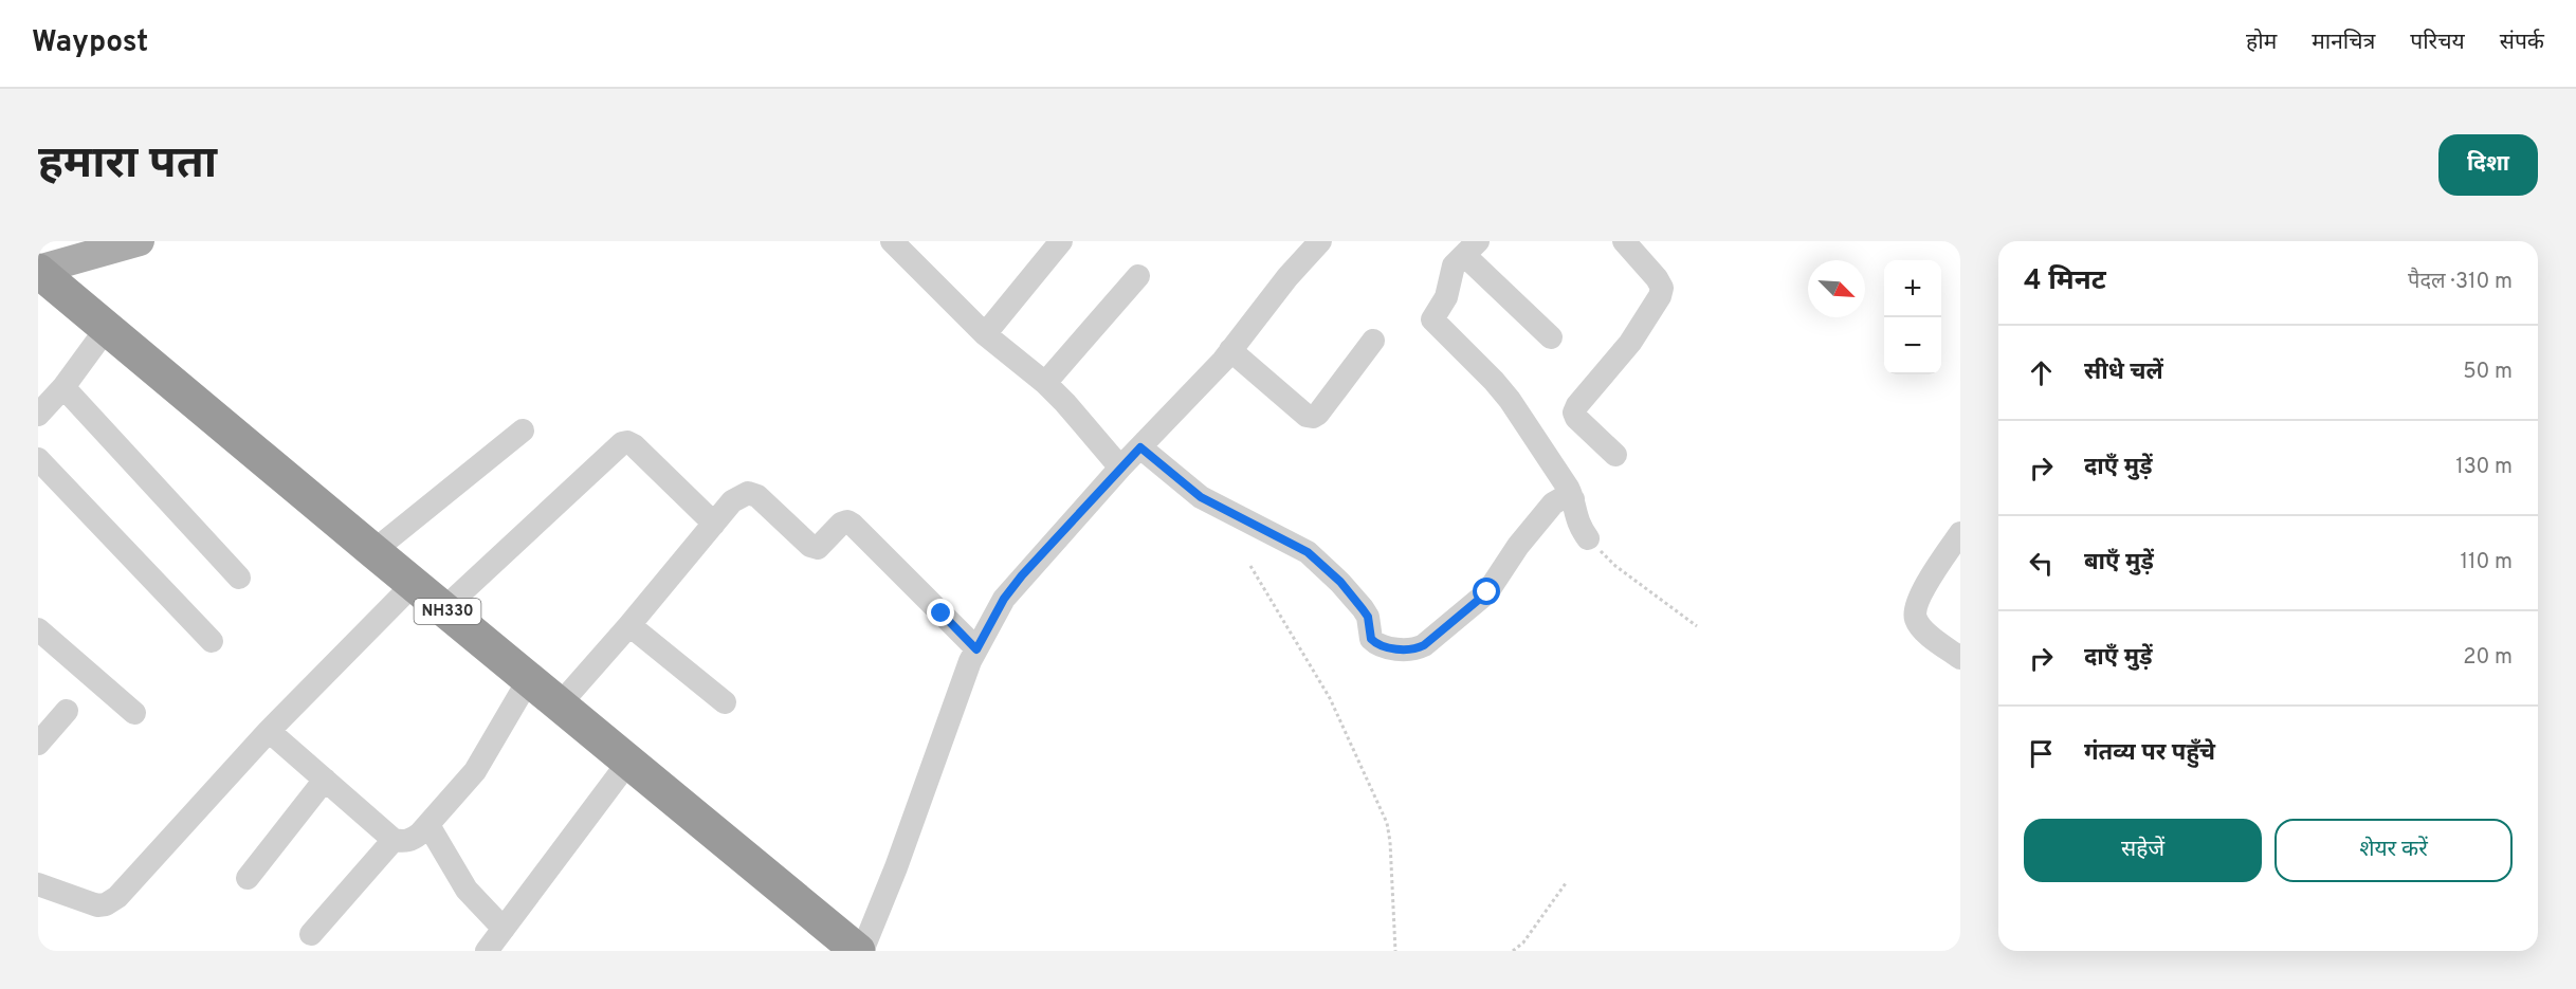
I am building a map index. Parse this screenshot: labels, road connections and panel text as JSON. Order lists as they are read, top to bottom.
{
  "streets": {
    "highway": ["NH330"]
  },
  "north": "bottom right",
  "page": {
    "header": "Waypost",
    "nav": [
      "होम",
      "मानचित्र",
      "परिचय",
      "संपर्क"
    ],
    "buttons": [
      "दिशा",
      ["सहेजें", "शेयर करें"]
    ],
    "title": "हमारा पता",
    "heading": ["4 मिनट", "पैदल · 310 m"],
    "map_buttons": ["+", "−"],
    "list": [
      ["सीधे चलें", "50 m"],
      ["दाएँ मुड़ें", "130 m"],
      ["बाएँ मुड़ें", "110 m"],
      ["दाएँ मुड़ें", "20 m"],
      "गंतव्य पर पहुँचे"
    ]
  }
}
